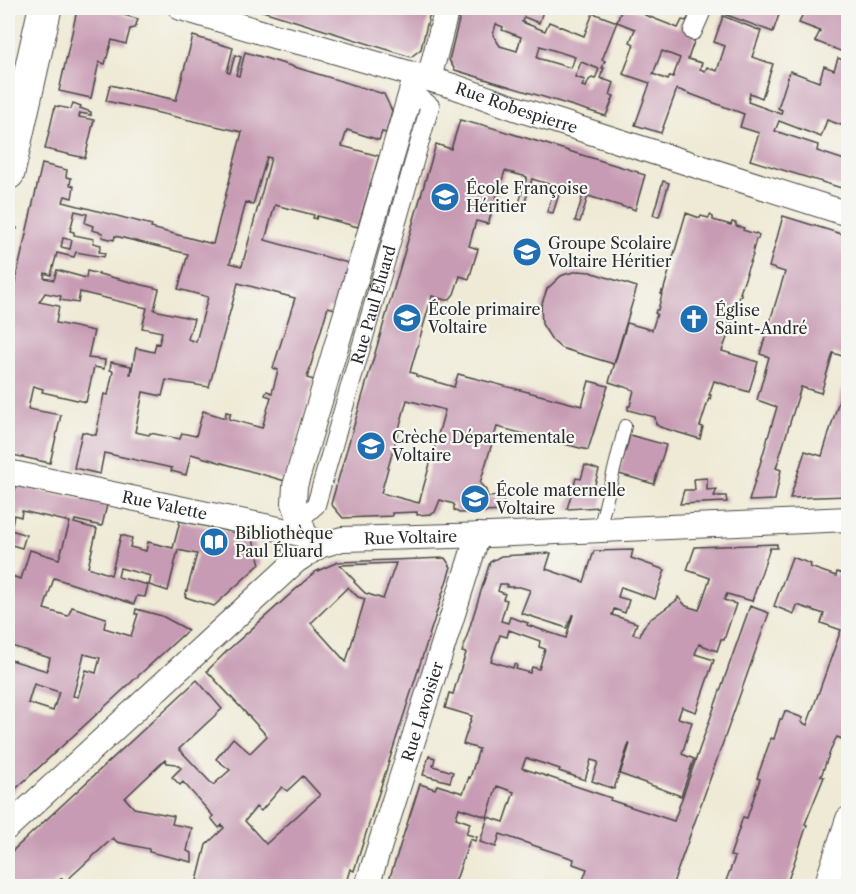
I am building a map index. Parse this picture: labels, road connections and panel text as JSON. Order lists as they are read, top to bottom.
{
  "streets": {
    "street": [
      "Rue Robespierre",
      "Rue Paul Éluard",
      "Rue Valette",
      "Rue Voltaire",
      "Rue Lavoisier"
    ]
  },
  "crossings": [
    ["Rue Robespierre", "Rue Paul Éluard"],
    ["Rue Paul Éluard", "Rue Valette"],
    ["Rue Paul Éluard", "Rue Voltaire"],
    ["Rue Valette", "Rue Voltaire"],
    ["Rue Voltaire", "Rue Lavoisier"]
  ],
  "places": {
    "school or university": [
      "École Françoise Héritier",
      "Groupe Scolaire Voltaire Héritier",
      "École primaire Voltaire",
      "Crèche Départementale Voltaire",
      "École maternelle Voltaire"
    ],
    "church": ["Église Saint-André"],
    "library": ["Bibliothèque Paul Éluard"]
  }
}
